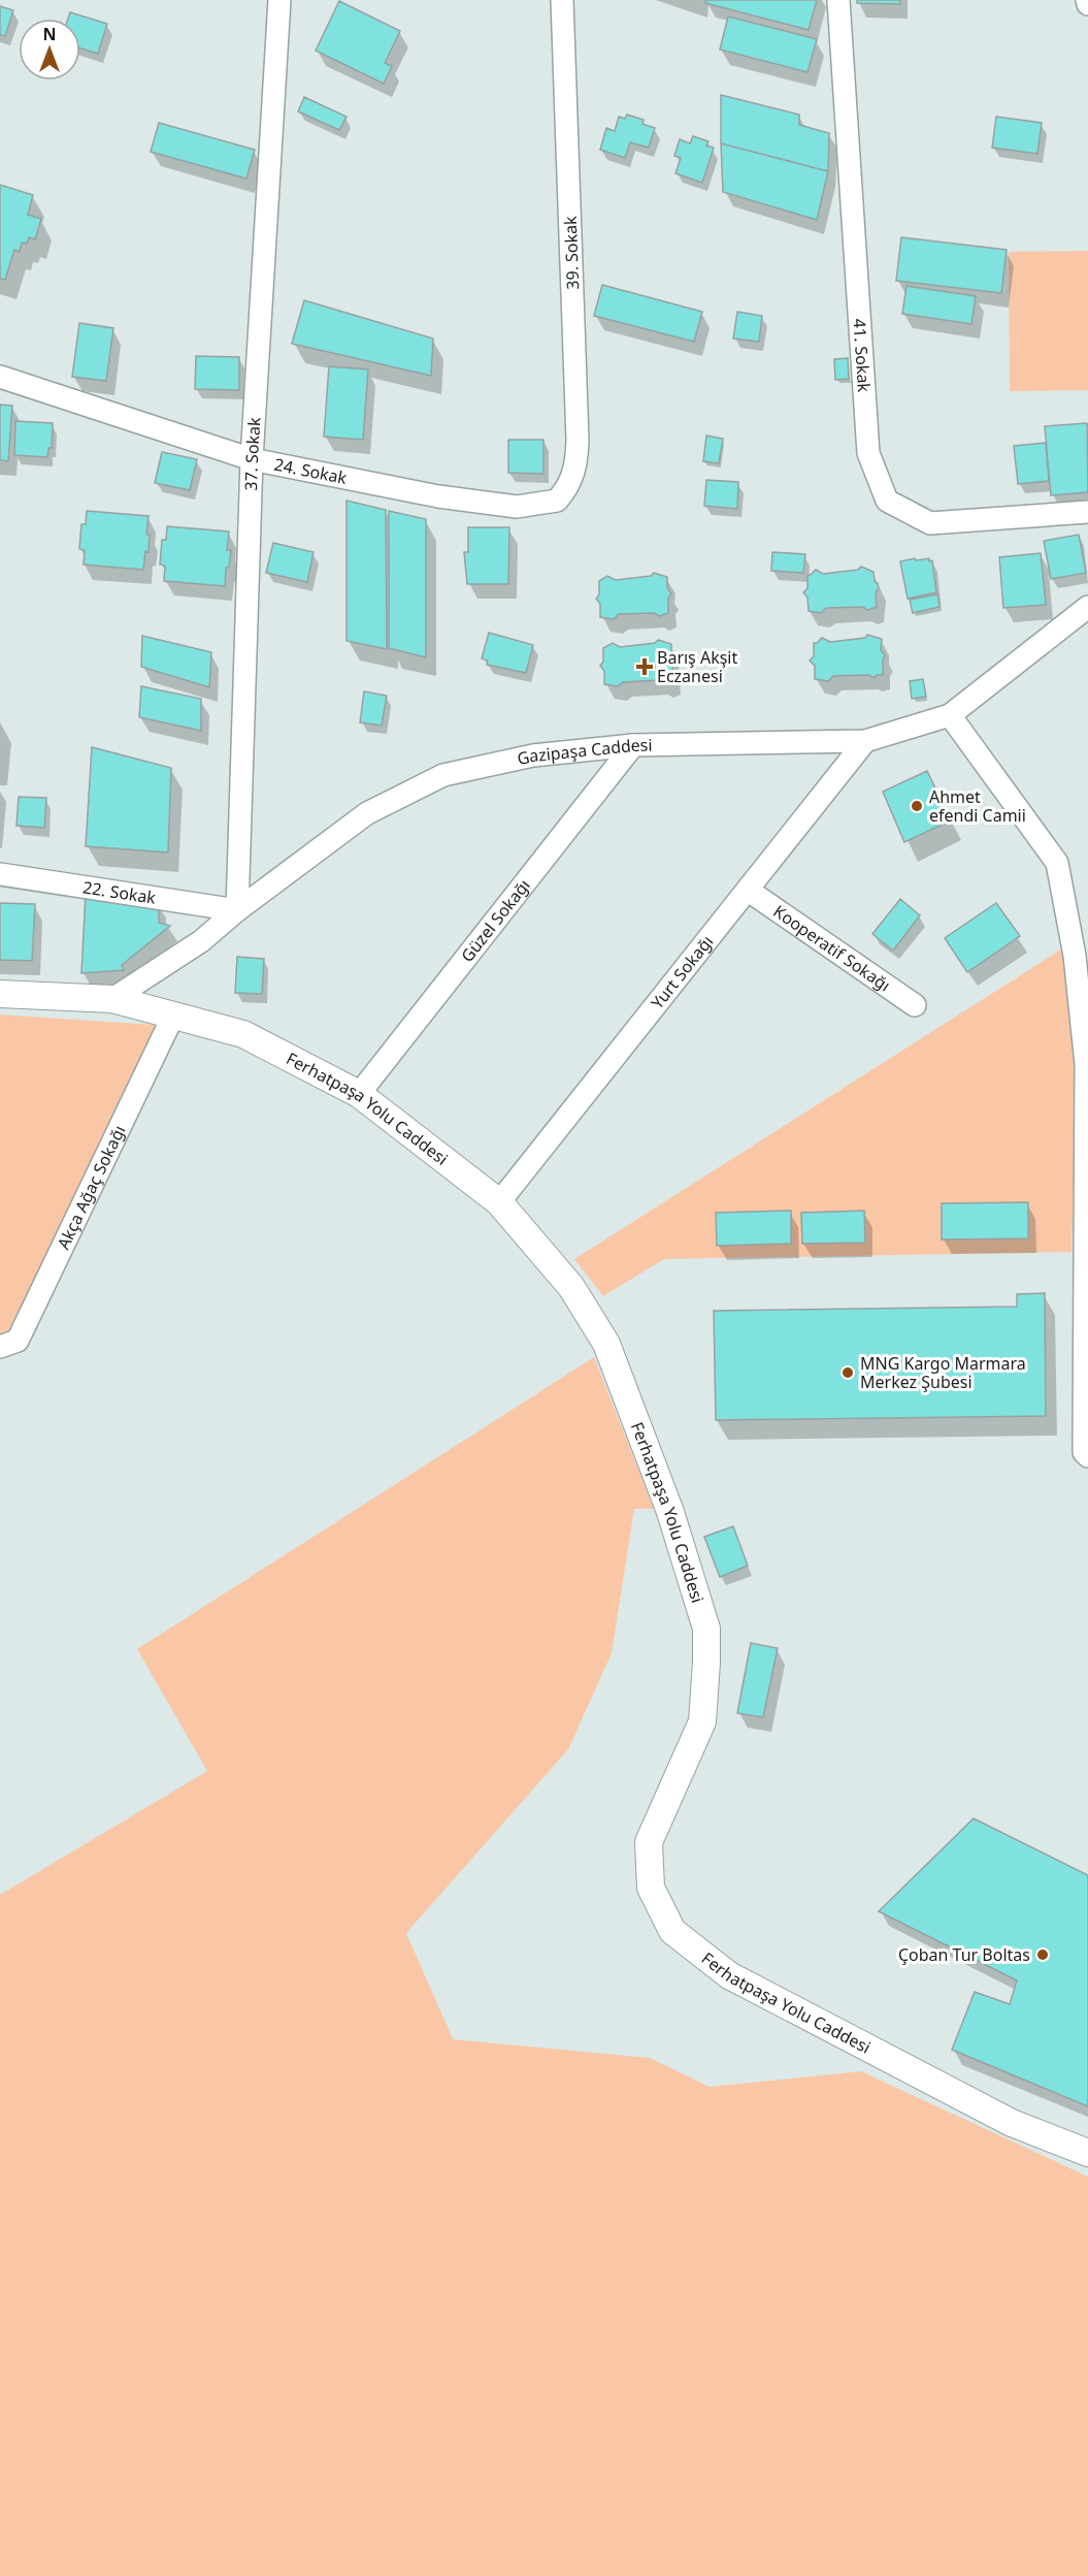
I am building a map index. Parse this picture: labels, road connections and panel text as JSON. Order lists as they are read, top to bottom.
{
  "streets": {
    "main road": ["Ferhatpaşa Yolu Caddesi"],
    "street": [
      "39. Sokak",
      "41. Sokak",
      "37. Sokak",
      "24. Sokak",
      "Gazipaşa Caddesi",
      "22. Sokak",
      "Güzel Sokağı",
      "Kooperatif Sokağı",
      "Yurt Sokağı",
      "Akça Ağaç Sokağı"
    ]
  },
  "crossings": [
    ["39. Sokak", "24. Sokak"],
    ["37. Sokak", "24. Sokak"],
    ["37. Sokak", "Gazipaşa Caddesi"],
    ["37. Sokak", "22. Sokak"],
    ["Gazipaşa Caddesi", "22. Sokak"],
    ["Gazipaşa Caddesi", "Güzel Sokağı"],
    ["Gazipaşa Caddesi", "Yurt Sokağı"],
    ["Gazipaşa Caddesi", "Ferhatpaşa Yolu Caddesi"],
    ["Güzel Sokağı", "Ferhatpaşa Yolu Caddesi"],
    ["Kooperatif Sokağı", "Yurt Sokağı"],
    ["Yurt Sokağı", "Ferhatpaşa Yolu Caddesi"],
    ["Ferhatpaşa Yolu Caddesi", "Akça Ağaç Sokağı"]
  ],
  "places": {
    "health": ["Barış Akşit Eczanesi"],
    "other": ["Ahmet efendi Camii", "MNG Kargo Marmara Merkez Şubesi", "Çoban Tur Boltas"]
  },
  "north": "top"
}
